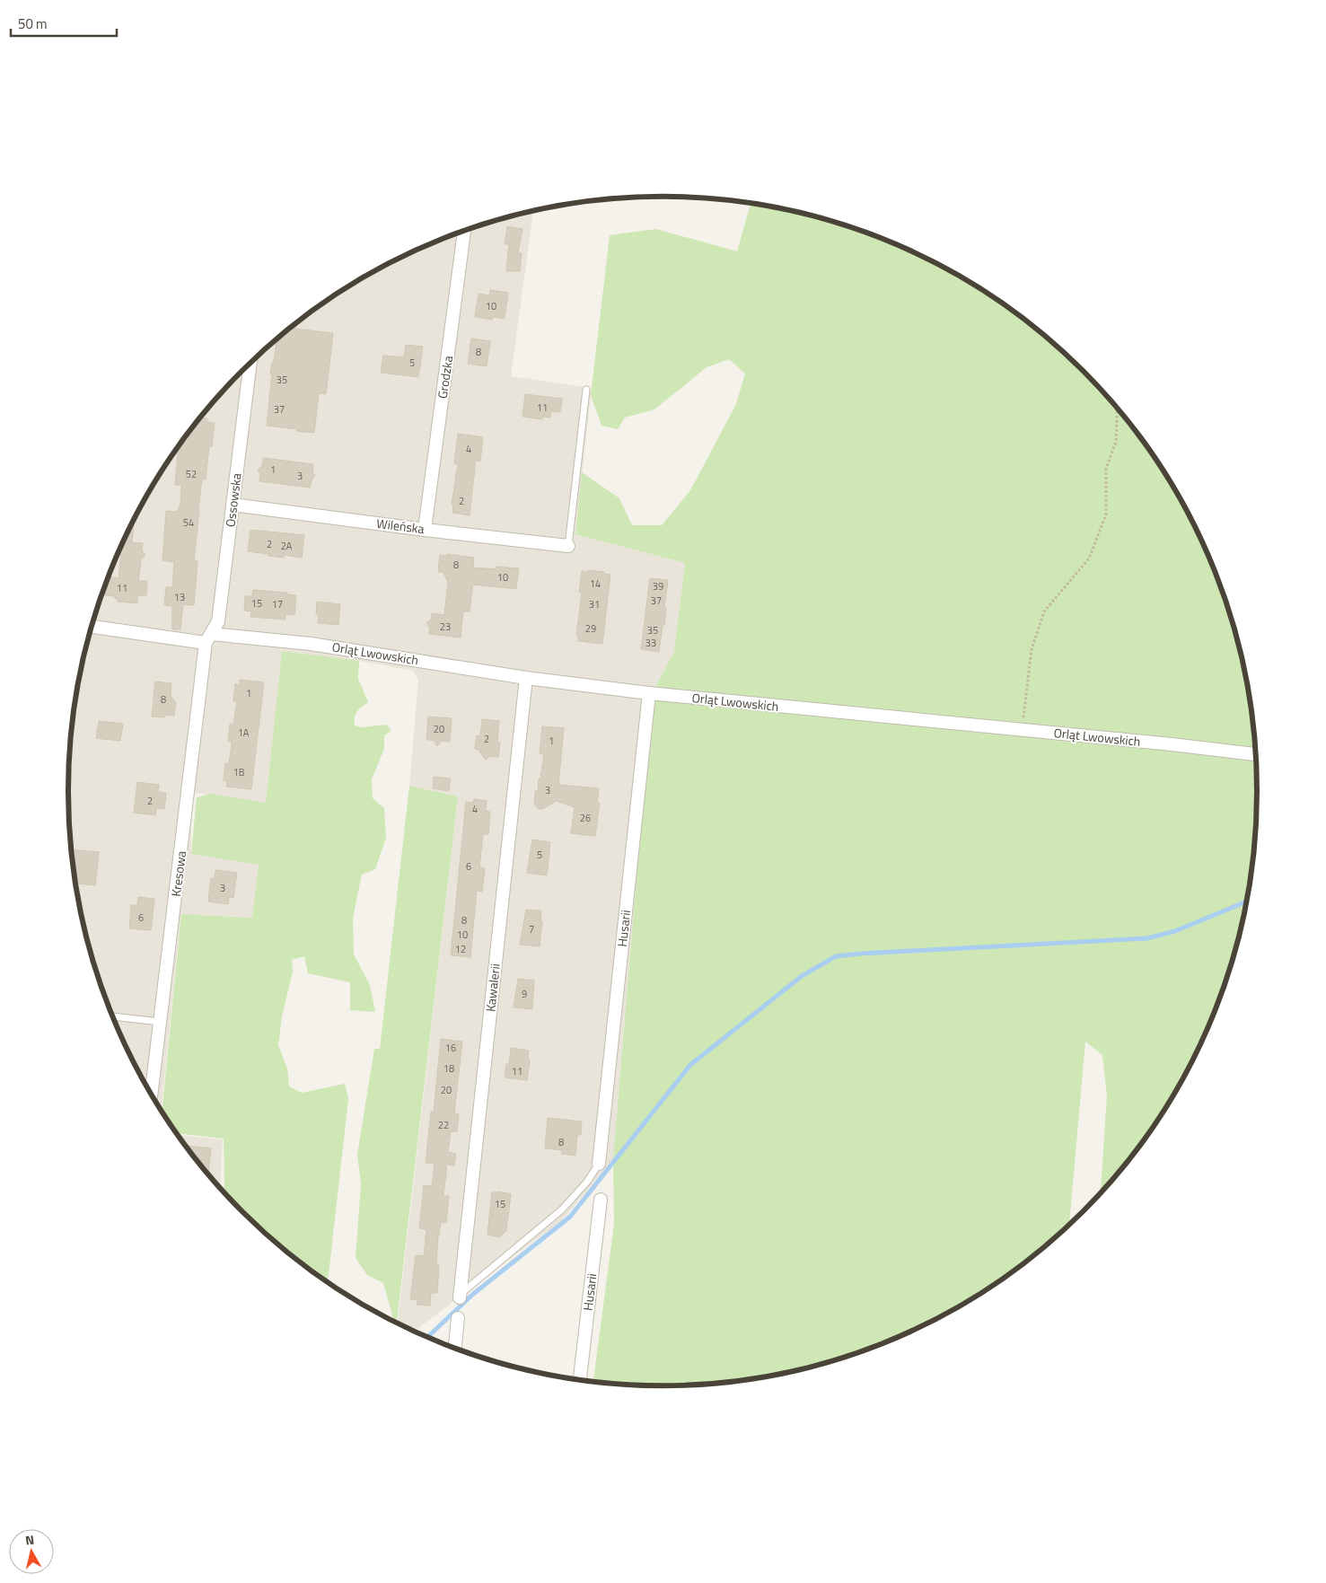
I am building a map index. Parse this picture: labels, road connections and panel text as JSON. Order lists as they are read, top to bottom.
{
  "streets": {
    "street": [
      "Grodzka",
      "Ossowska",
      "Wileńska",
      "Orląt Lwowskich",
      "Kresowa",
      "Husarii",
      "Kawalerii"
    ]
  },
  "crossings": [
    ["Grodzka", "Wileńska"],
    ["Ossowska", "Wileńska"],
    ["Ossowska", "Orląt Lwowskich"],
    ["Ossowska", "Kresowa"],
    ["Orląt Lwowskich", "Kresowa"],
    ["Orląt Lwowskich", "Husarii"],
    ["Orląt Lwowskich", "Kawalerii"]
  ],
  "house_numbers": [
    "10",
    "8",
    "5",
    "35",
    "11",
    "37",
    "4",
    "1",
    "52",
    "3",
    "2",
    "54",
    "2",
    "2A",
    "8",
    "10",
    "14",
    "39",
    "11",
    "13",
    "37",
    "15",
    "17",
    "31",
    "23",
    "29",
    "35",
    "33",
    "1",
    "8",
    "20",
    "1A",
    "2",
    "1",
    "1B",
    "3",
    "2",
    "4",
    "26",
    "5",
    "6",
    "3",
    "6",
    "8",
    "7",
    "10",
    "12",
    "9",
    "16",
    "18",
    "11",
    "20",
    "22",
    "8",
    "15"
  ],
  "scale_bar": "50 m",
  "north": "top"
}
